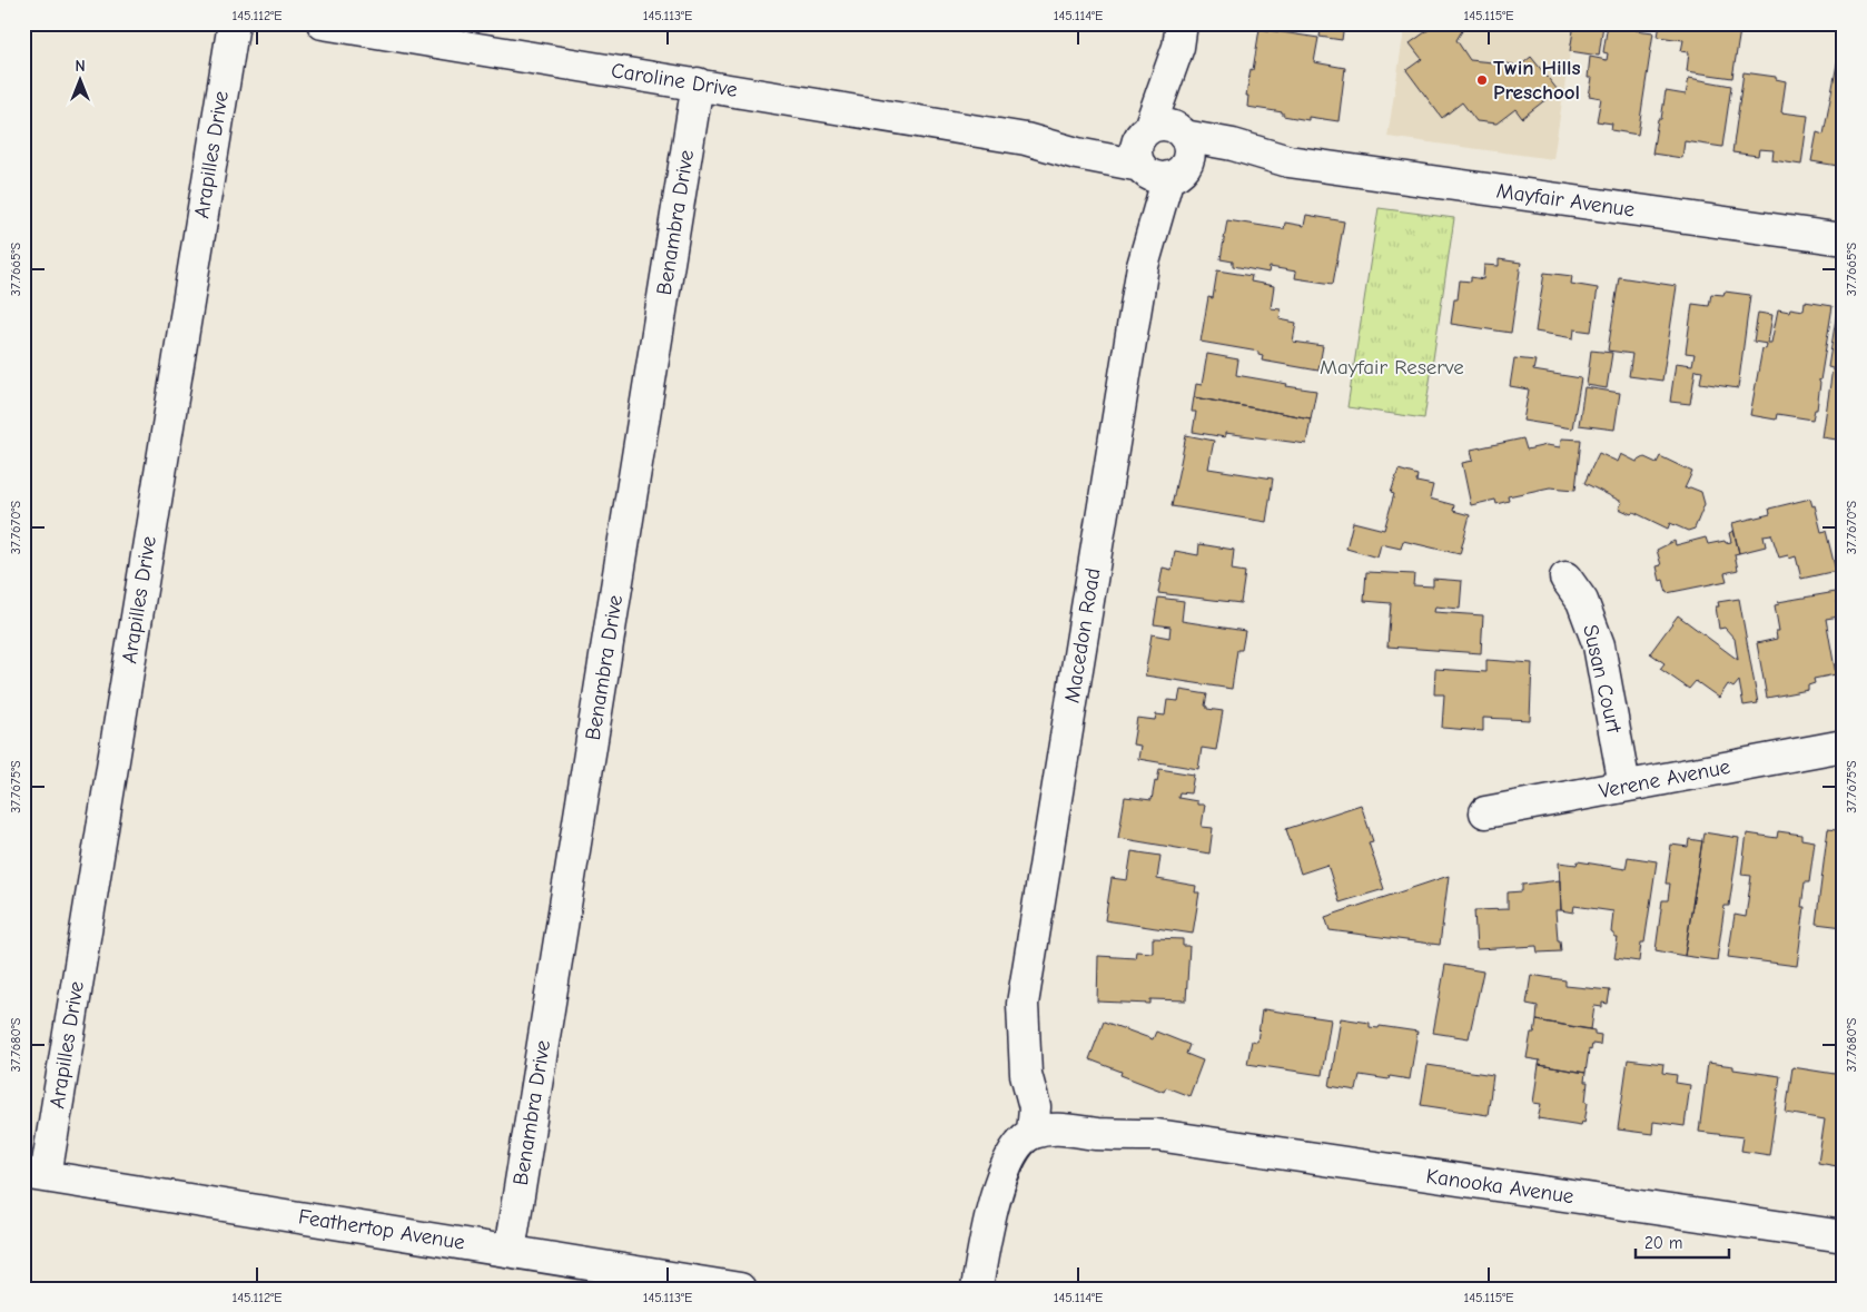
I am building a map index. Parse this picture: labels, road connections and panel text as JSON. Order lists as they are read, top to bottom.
{
  "streets": {
    "street": [
      "Caroline Drive",
      "Arapilles Drive",
      "Mayfair Avenue",
      "Benambra Drive",
      "Macedon Road",
      "Susan Court",
      "Verene Avenue",
      "Kanooka Avenue",
      "Feathertop Avenue"
    ]
  },
  "crossings": [
    ["Caroline Drive", "Mayfair Avenue"],
    ["Caroline Drive", "Benambra Drive"],
    ["Caroline Drive", "Macedon Road"],
    ["Arapilles Drive", "Feathertop Avenue"],
    ["Mayfair Avenue", "Macedon Road"],
    ["Benambra Drive", "Feathertop Avenue"],
    ["Macedon Road", "Kanooka Avenue"],
    ["Susan Court", "Verene Avenue"]
  ],
  "parks": ["Mayfair Reserve"],
  "places": ["Twin Hills Preschool"],
  "scale_bar": "20 m",
  "north": "top",
  "coordinates": [
    "145.112°E",
    "145.113°E",
    "145.114°E",
    "145.115°E",
    "37.7665°S",
    "37.7670°S",
    "37.7675°S",
    "37.7680°S"
  ]
}
